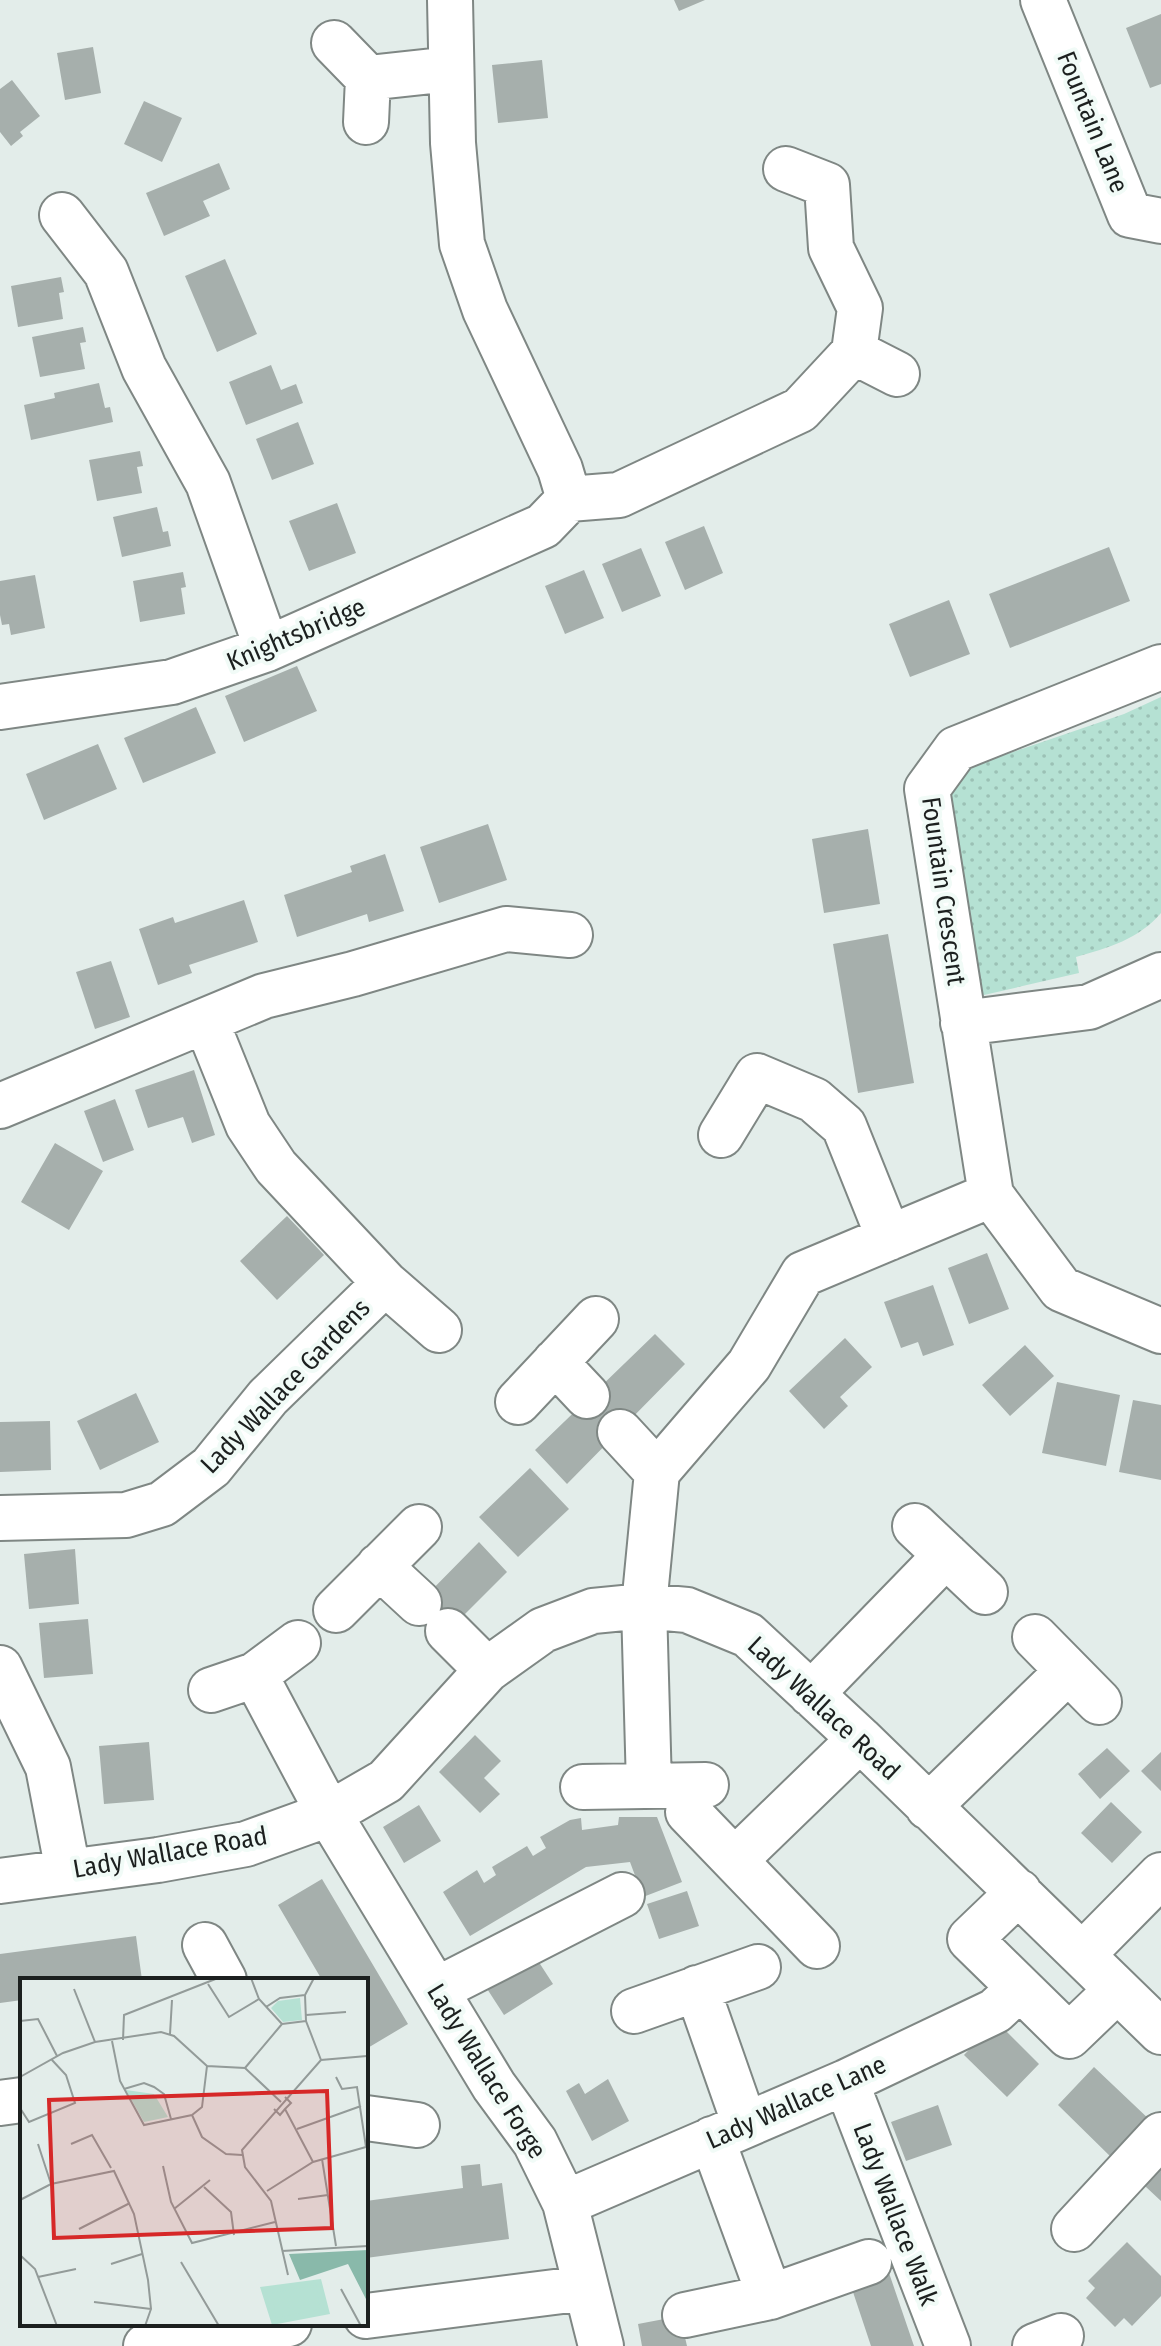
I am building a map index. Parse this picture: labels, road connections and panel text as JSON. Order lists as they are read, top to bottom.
{
  "streets": {
    "street": [
      "Fountain Lane",
      "Knightsbridge",
      "Fountain Crescent",
      "Lady Wallace Gardens",
      "Lady Wallace Road",
      "Lady Wallace Forge",
      "Lady Wallace Lane",
      "Lady Wallace Walk"
    ]
  },
  "crossings": [
    ["Lady Wallace Road", "Lady Wallace Forge"],
    ["Lady Wallace Forge", "Lady Wallace Lane"],
    ["Lady Wallace Lane", "Lady Wallace Walk"]
  ]
}
